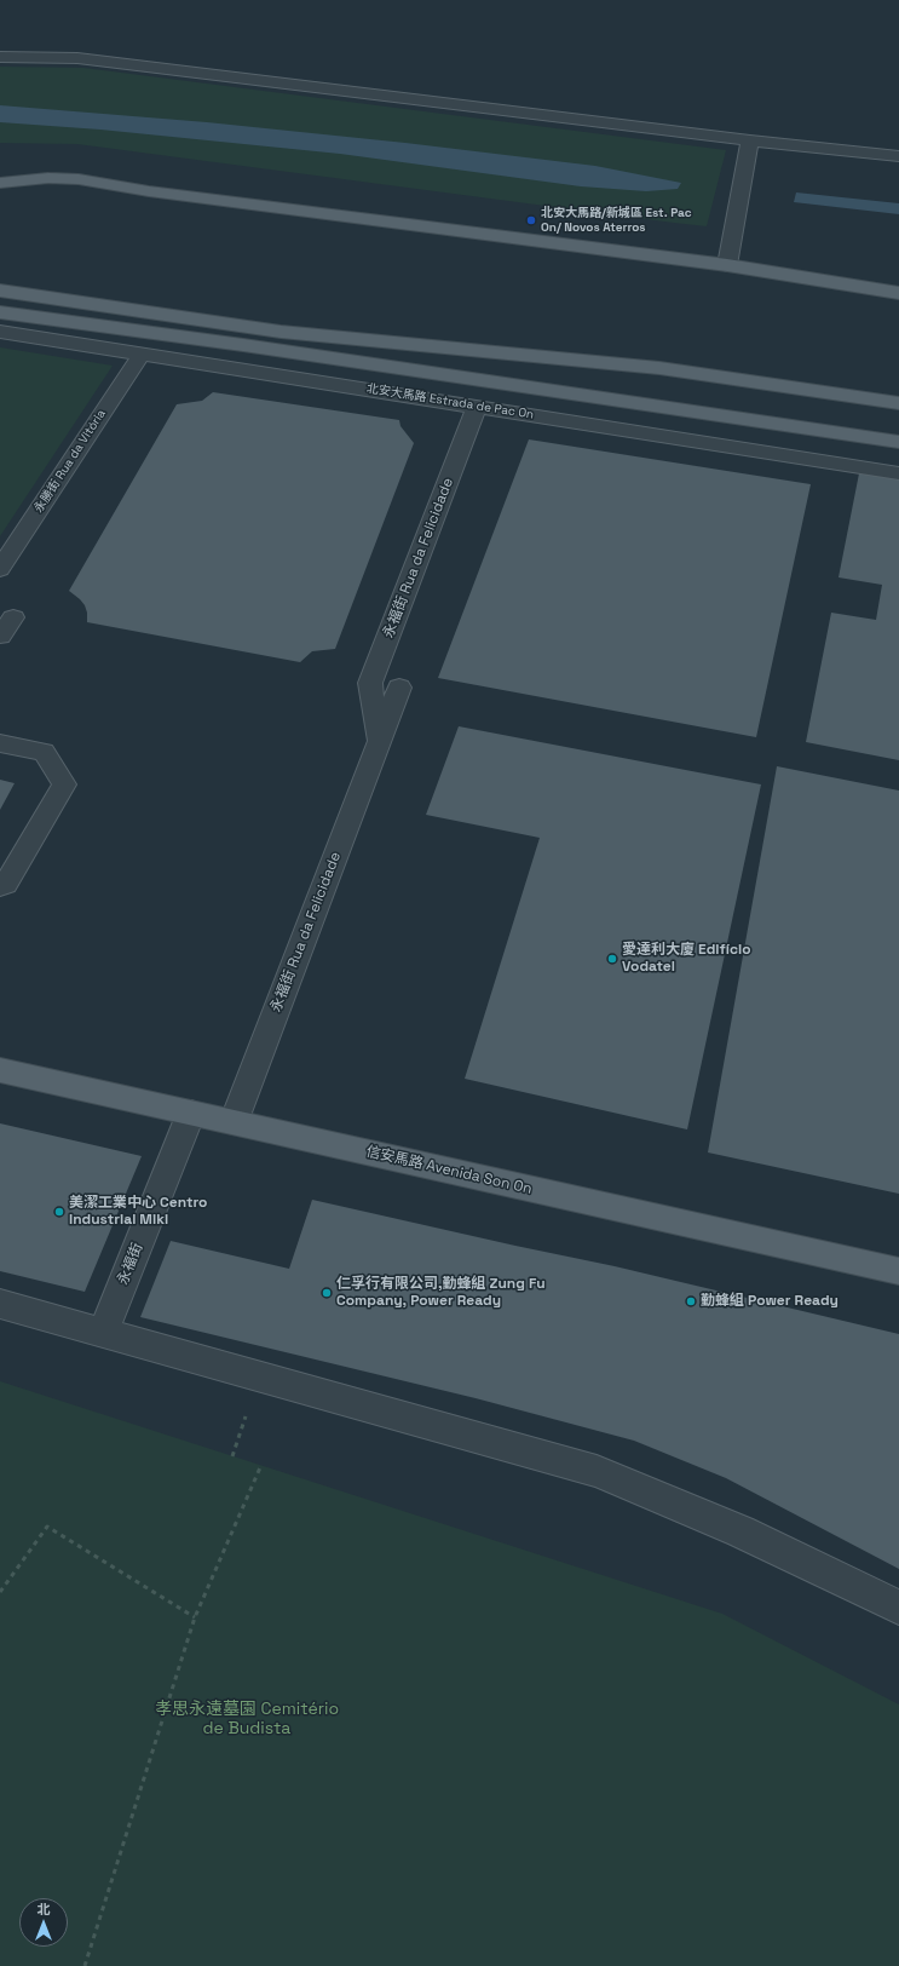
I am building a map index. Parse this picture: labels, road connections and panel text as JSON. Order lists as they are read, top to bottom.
{
  "streets": {
    "main road": ["北安大馬路 Estrada de Pac On", "信安馬路 Avenida Son On"],
    "street": ["永勝街 Rua da Vitória", "永福街 Rua da Felicidade", "永福街"]
  },
  "crossings": [
    ["北安大馬路 Estrada de Pac On", "永勝街 Rua da Vitória"],
    ["北安大馬路 Estrada de Pac On", "永福街 Rua da Felicidade"],
    ["永福街 Rua da Felicidade", "信安馬路 Avenida Son On"],
    ["信安馬路 Avenida Son On", "永福街"]
  ],
  "parks": ["孝思永遠墓園 Cemitério de Budista"],
  "places": [
    "北安大馬路/新城區 Est. Pac On/ Novos Aterros",
    "愛達利大廈 Edifício Vodatel",
    "美潔工業中心 Centro Industrial Miki",
    "仁孚行有限公司,勤蜂組 Zung Fu Company, Power Ready",
    "勤蜂組 Power Ready"
  ],
  "north": "top"
}
